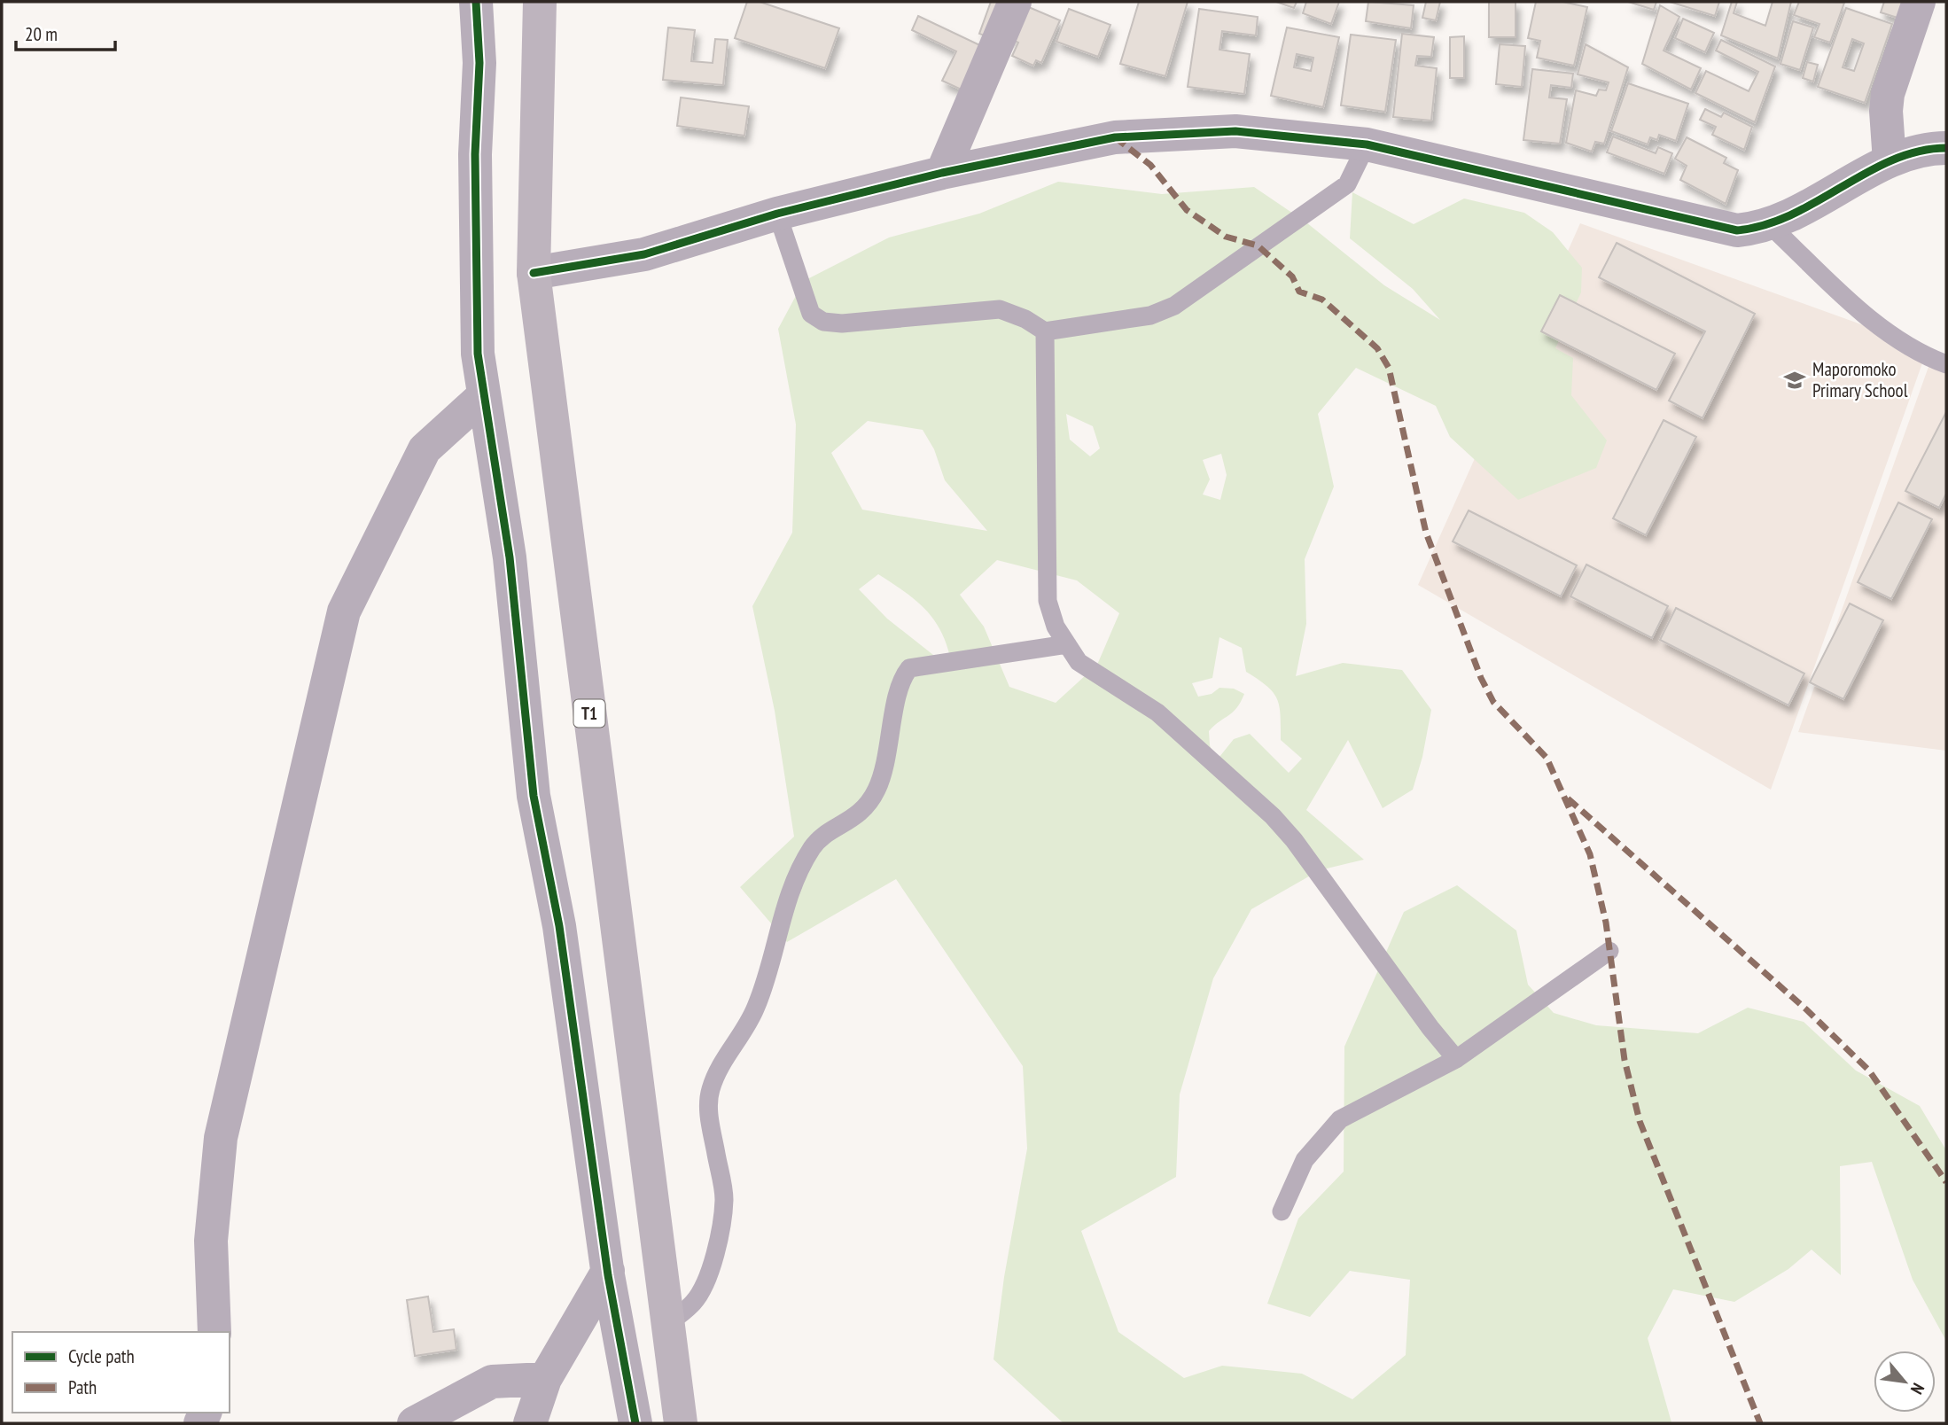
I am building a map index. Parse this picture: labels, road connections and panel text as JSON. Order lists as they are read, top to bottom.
{
  "streets": {
    "highway": ["T1"]
  },
  "places": {
    "school or university": ["Maporomoko Primary School"]
  },
  "legend": ["Cycle path", "Path"],
  "scale_bar": "20 m",
  "north": "bottom right"
}
